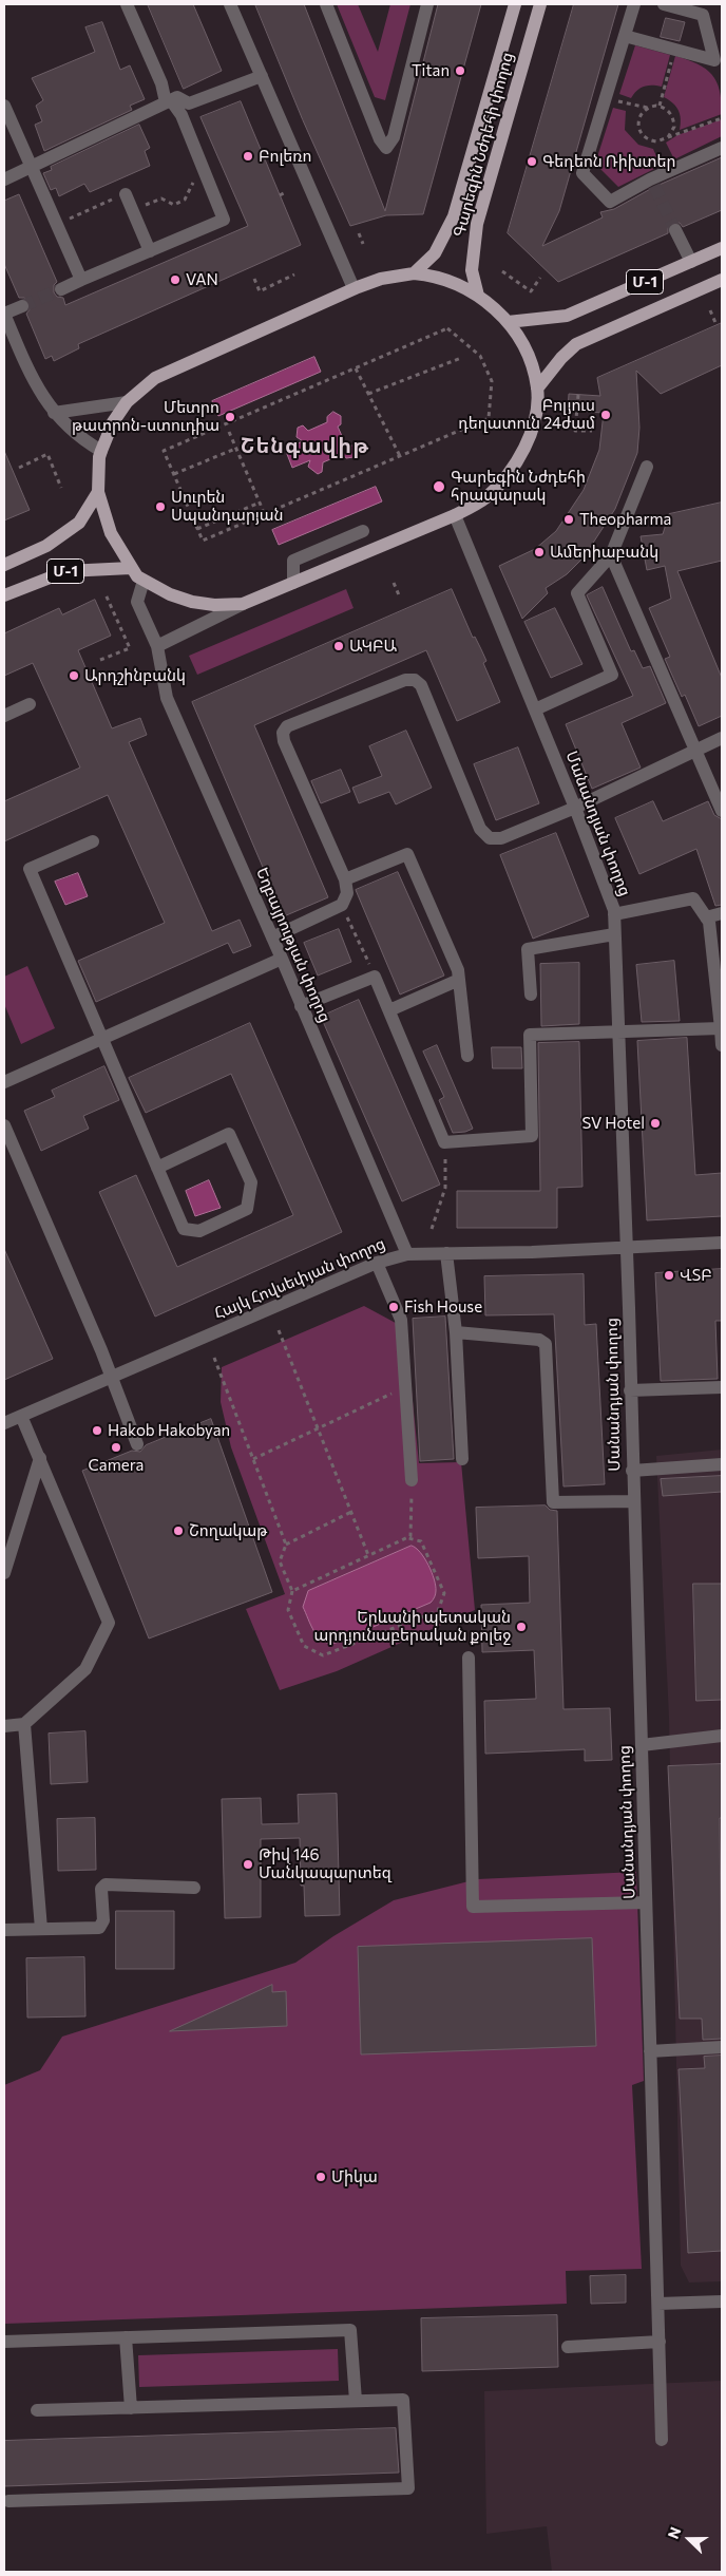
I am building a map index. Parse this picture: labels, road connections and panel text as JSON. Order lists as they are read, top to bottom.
{
  "streets": {
    "main road": ["Գարեգին Նժդեհի փողոց", "Մ-1"],
    "street": ["Մանանդյան փողոց", "Եղբայրության փողոց", "Հայկ Հովսեփյան փողոց"]
  },
  "crossings": [
    ["Մանանդյան փողոց", "Հայկ Հովսեփյան փողոց"],
    ["Եղբայրության փողոց", "Հայկ Հովսեփյան փողոց"]
  ],
  "districts": ["Շենգավիթ"],
  "places": [
    "Titan",
    "Բոլեռո",
    "Գեդեոն Ռիխտեր",
    "VAN",
    "Բոլյուս դեղատուն 24ժամ",
    "Մետրո թատրոն-ստուդիա",
    "Գարեգին Նժդեհի հրապարակ",
    "Սուրեն Սպանդարյան",
    "Theopharma",
    "Ամերիաբանկ",
    "ԱԿԲԱ",
    "Արդշինբանկ",
    "SV Hotel",
    "ՎՏԲ",
    "Fish House",
    "Hakob Hakobyan",
    "Camera",
    "Շողակաթ",
    "Երևանի պետական արդյունաբերական քոլեջ",
    "Թիվ 146 Մանկապարտեզ",
    "Միկա"
  ],
  "north": "left"
}
